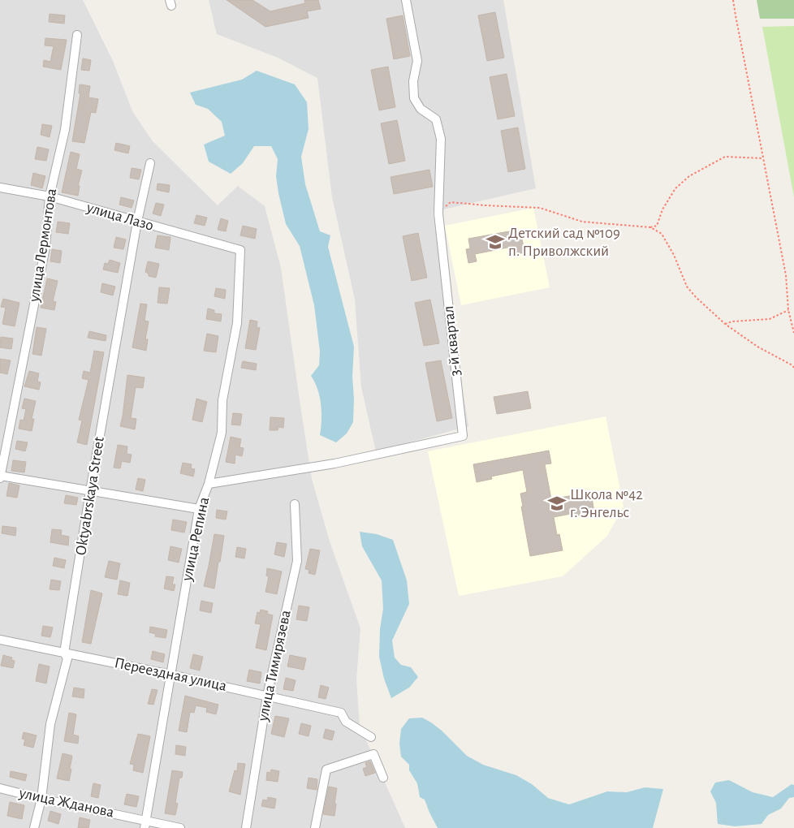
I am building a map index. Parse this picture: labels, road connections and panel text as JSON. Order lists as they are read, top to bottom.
{
  "streets": {
    "street": [
      "улица Лазо",
      "улица Лермонтова",
      "3-й квартал",
      "Oktyabrskaya Street",
      "улица Репина",
      "улица Тимирязева",
      "Переездная улица",
      "улица Жданова"
    ]
  },
  "crossings": [
    ["улица Лазо", "улица Лермонтова"],
    ["улица Лазо", "Oktyabrskaya Street"],
    ["улица Лазо", "улица Репина"],
    ["3-й квартал", "улица Репина"],
    ["Oktyabrskaya Street", "Переездная улица"],
    ["Oktyabrskaya Street", "улица Жданова"],
    ["улица Репина", "Переездная улица"],
    ["улица Репина", "улица Жданова"],
    ["улица Тимирязева", "Переездная улица"]
  ],
  "places": {
    "school or university": ["Детский сад №109 п. Приволжский", "Школа №42 г. Энгельс"]
  }
}
